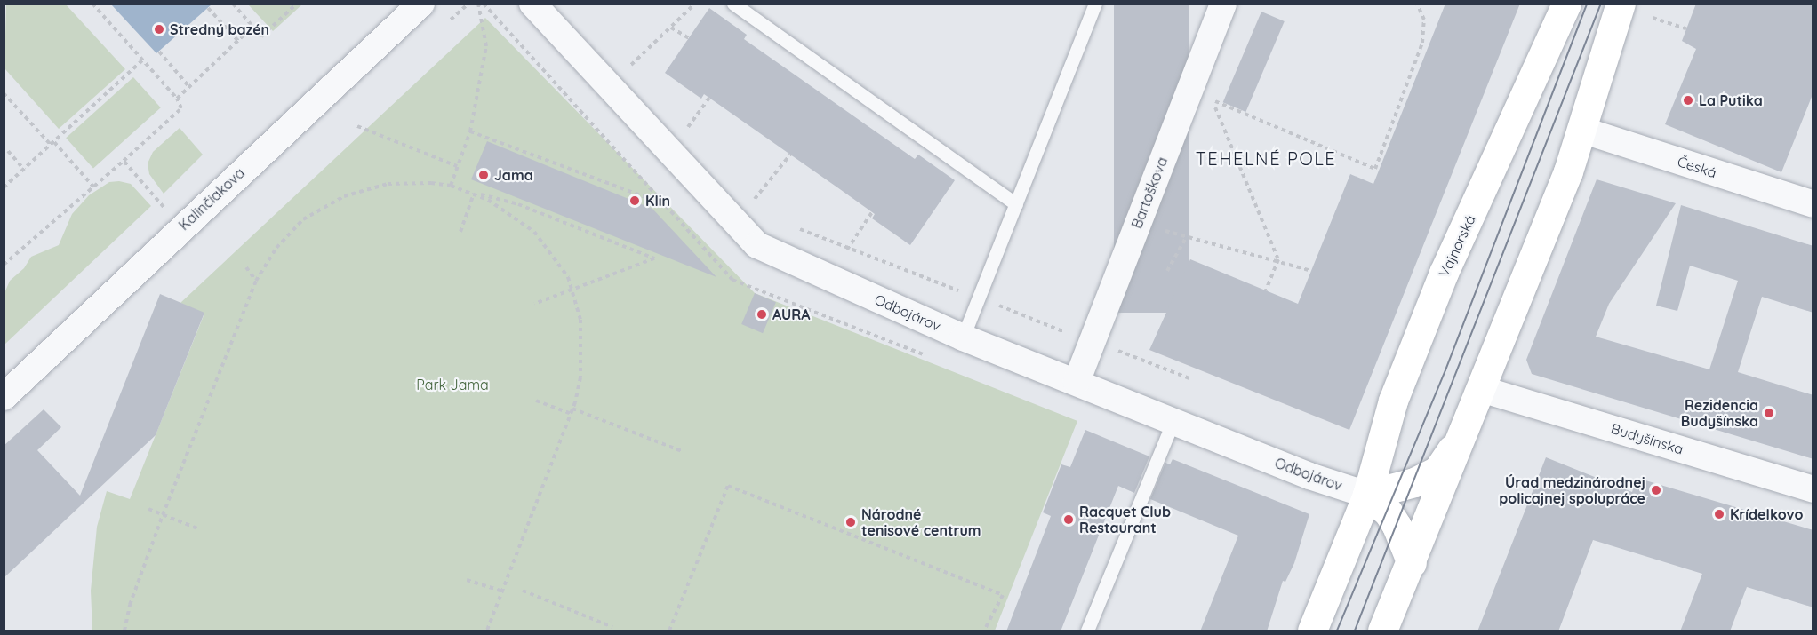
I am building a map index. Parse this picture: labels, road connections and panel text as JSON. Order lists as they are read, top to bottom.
{
  "streets": {
    "main road": ["Vajnorská"],
    "street": [
      "Česká",
      "Bartoškova",
      "Kalinčiakova",
      "Odbojárov",
      "Budyšínska"
    ]
  },
  "crossings": [
    ["Bartoškova", "Odbojárov"],
    ["Vajnorská", "Odbojárov"]
  ],
  "districts": ["TEHELNÉ POLE"],
  "parks": ["Park Jama"],
  "places": [
    "Stredný bazén",
    "La Putika",
    "Jama",
    "Klin",
    "AURA",
    "Rezidencia Budyšínska",
    "Úrad medzinárodnej policajnej spolupráce",
    "Krídelkovo",
    "Racquet Club Restaurant",
    "Národné tenisové centrum"
  ]
}
